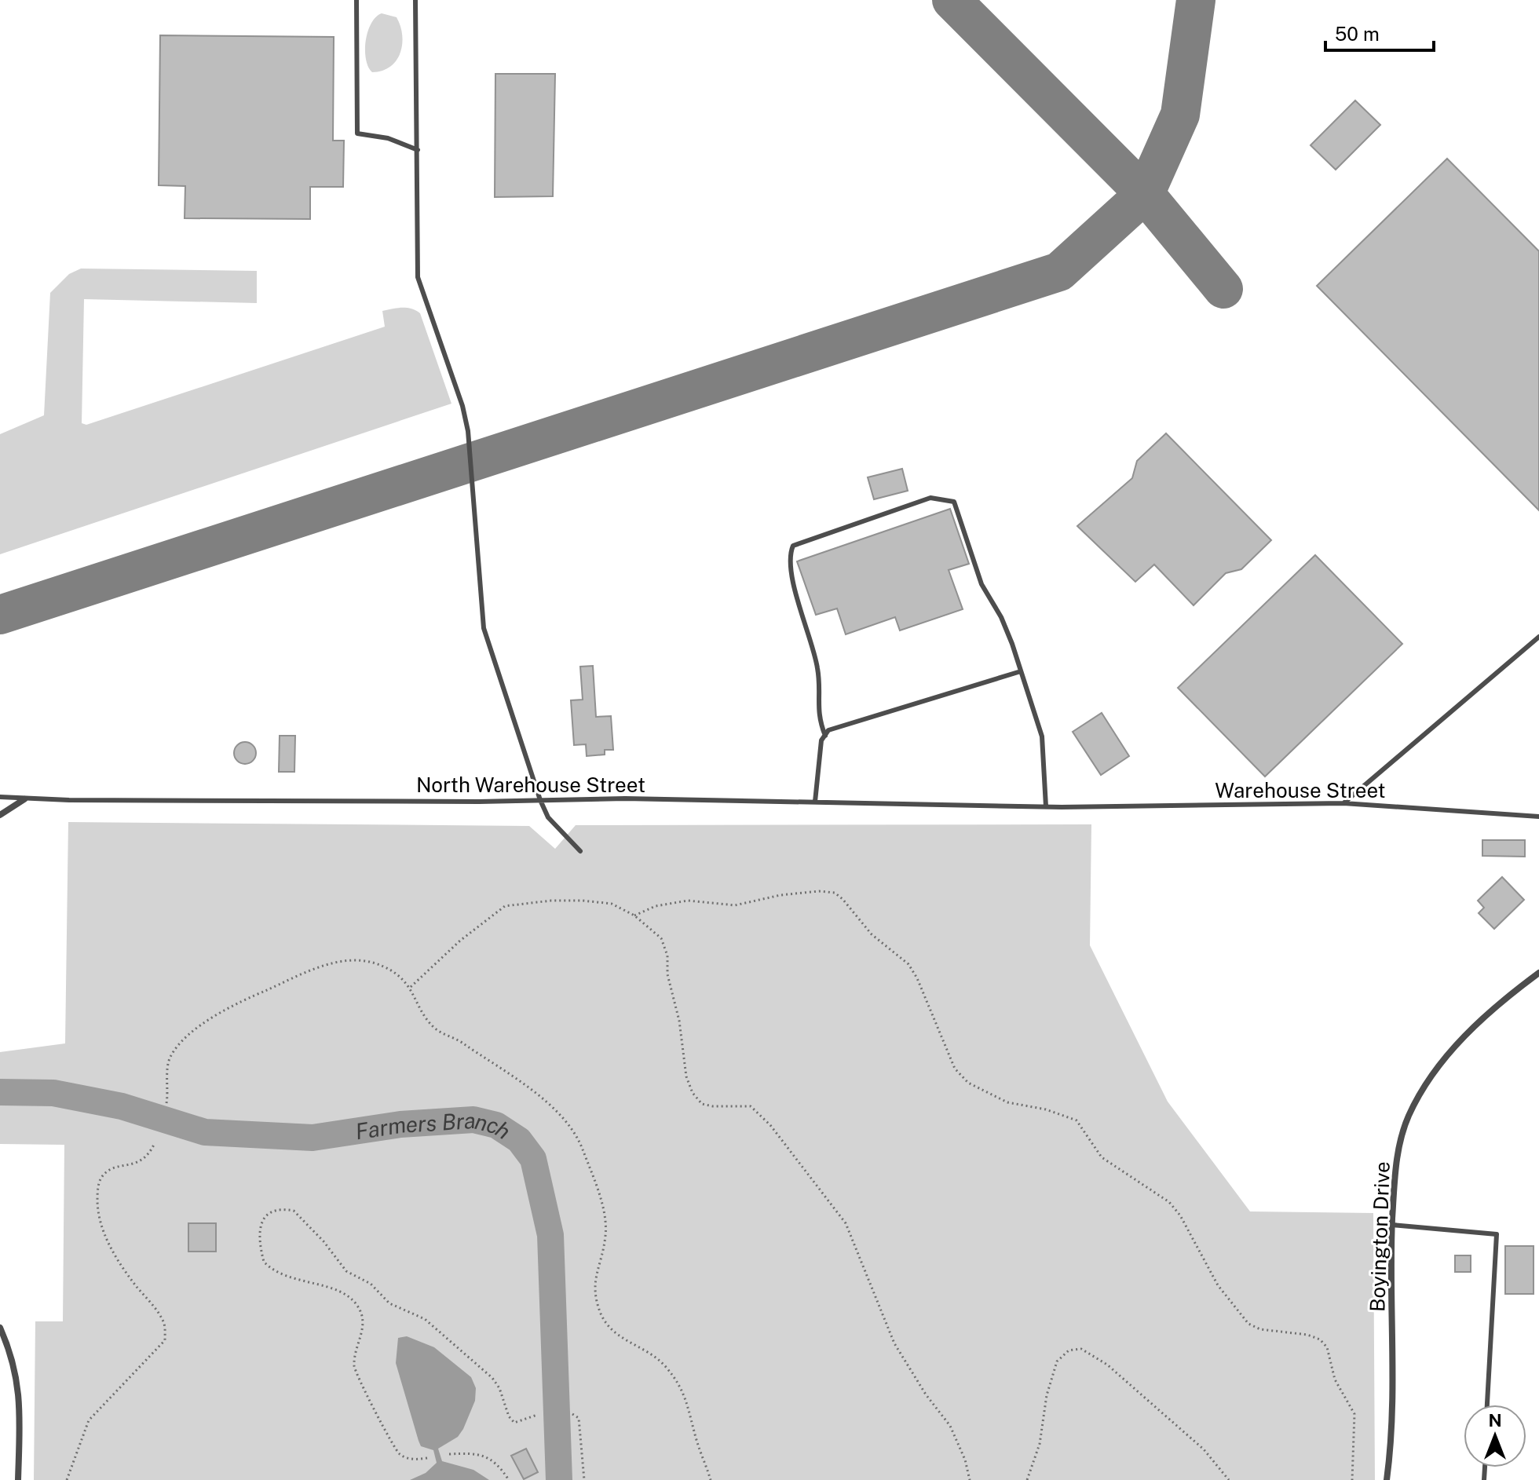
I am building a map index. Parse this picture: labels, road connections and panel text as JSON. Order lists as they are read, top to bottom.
{
  "streets": {
    "street": ["Boyington Drive"],
    "lane": ["North Warehouse Street", "Warehouse Street"]
  },
  "crossings": [
    ["North Warehouse Street", "Warehouse Street"]
  ],
  "water": ["Farmers Branch"],
  "scale_bar": "50 m",
  "north": "top"
}
